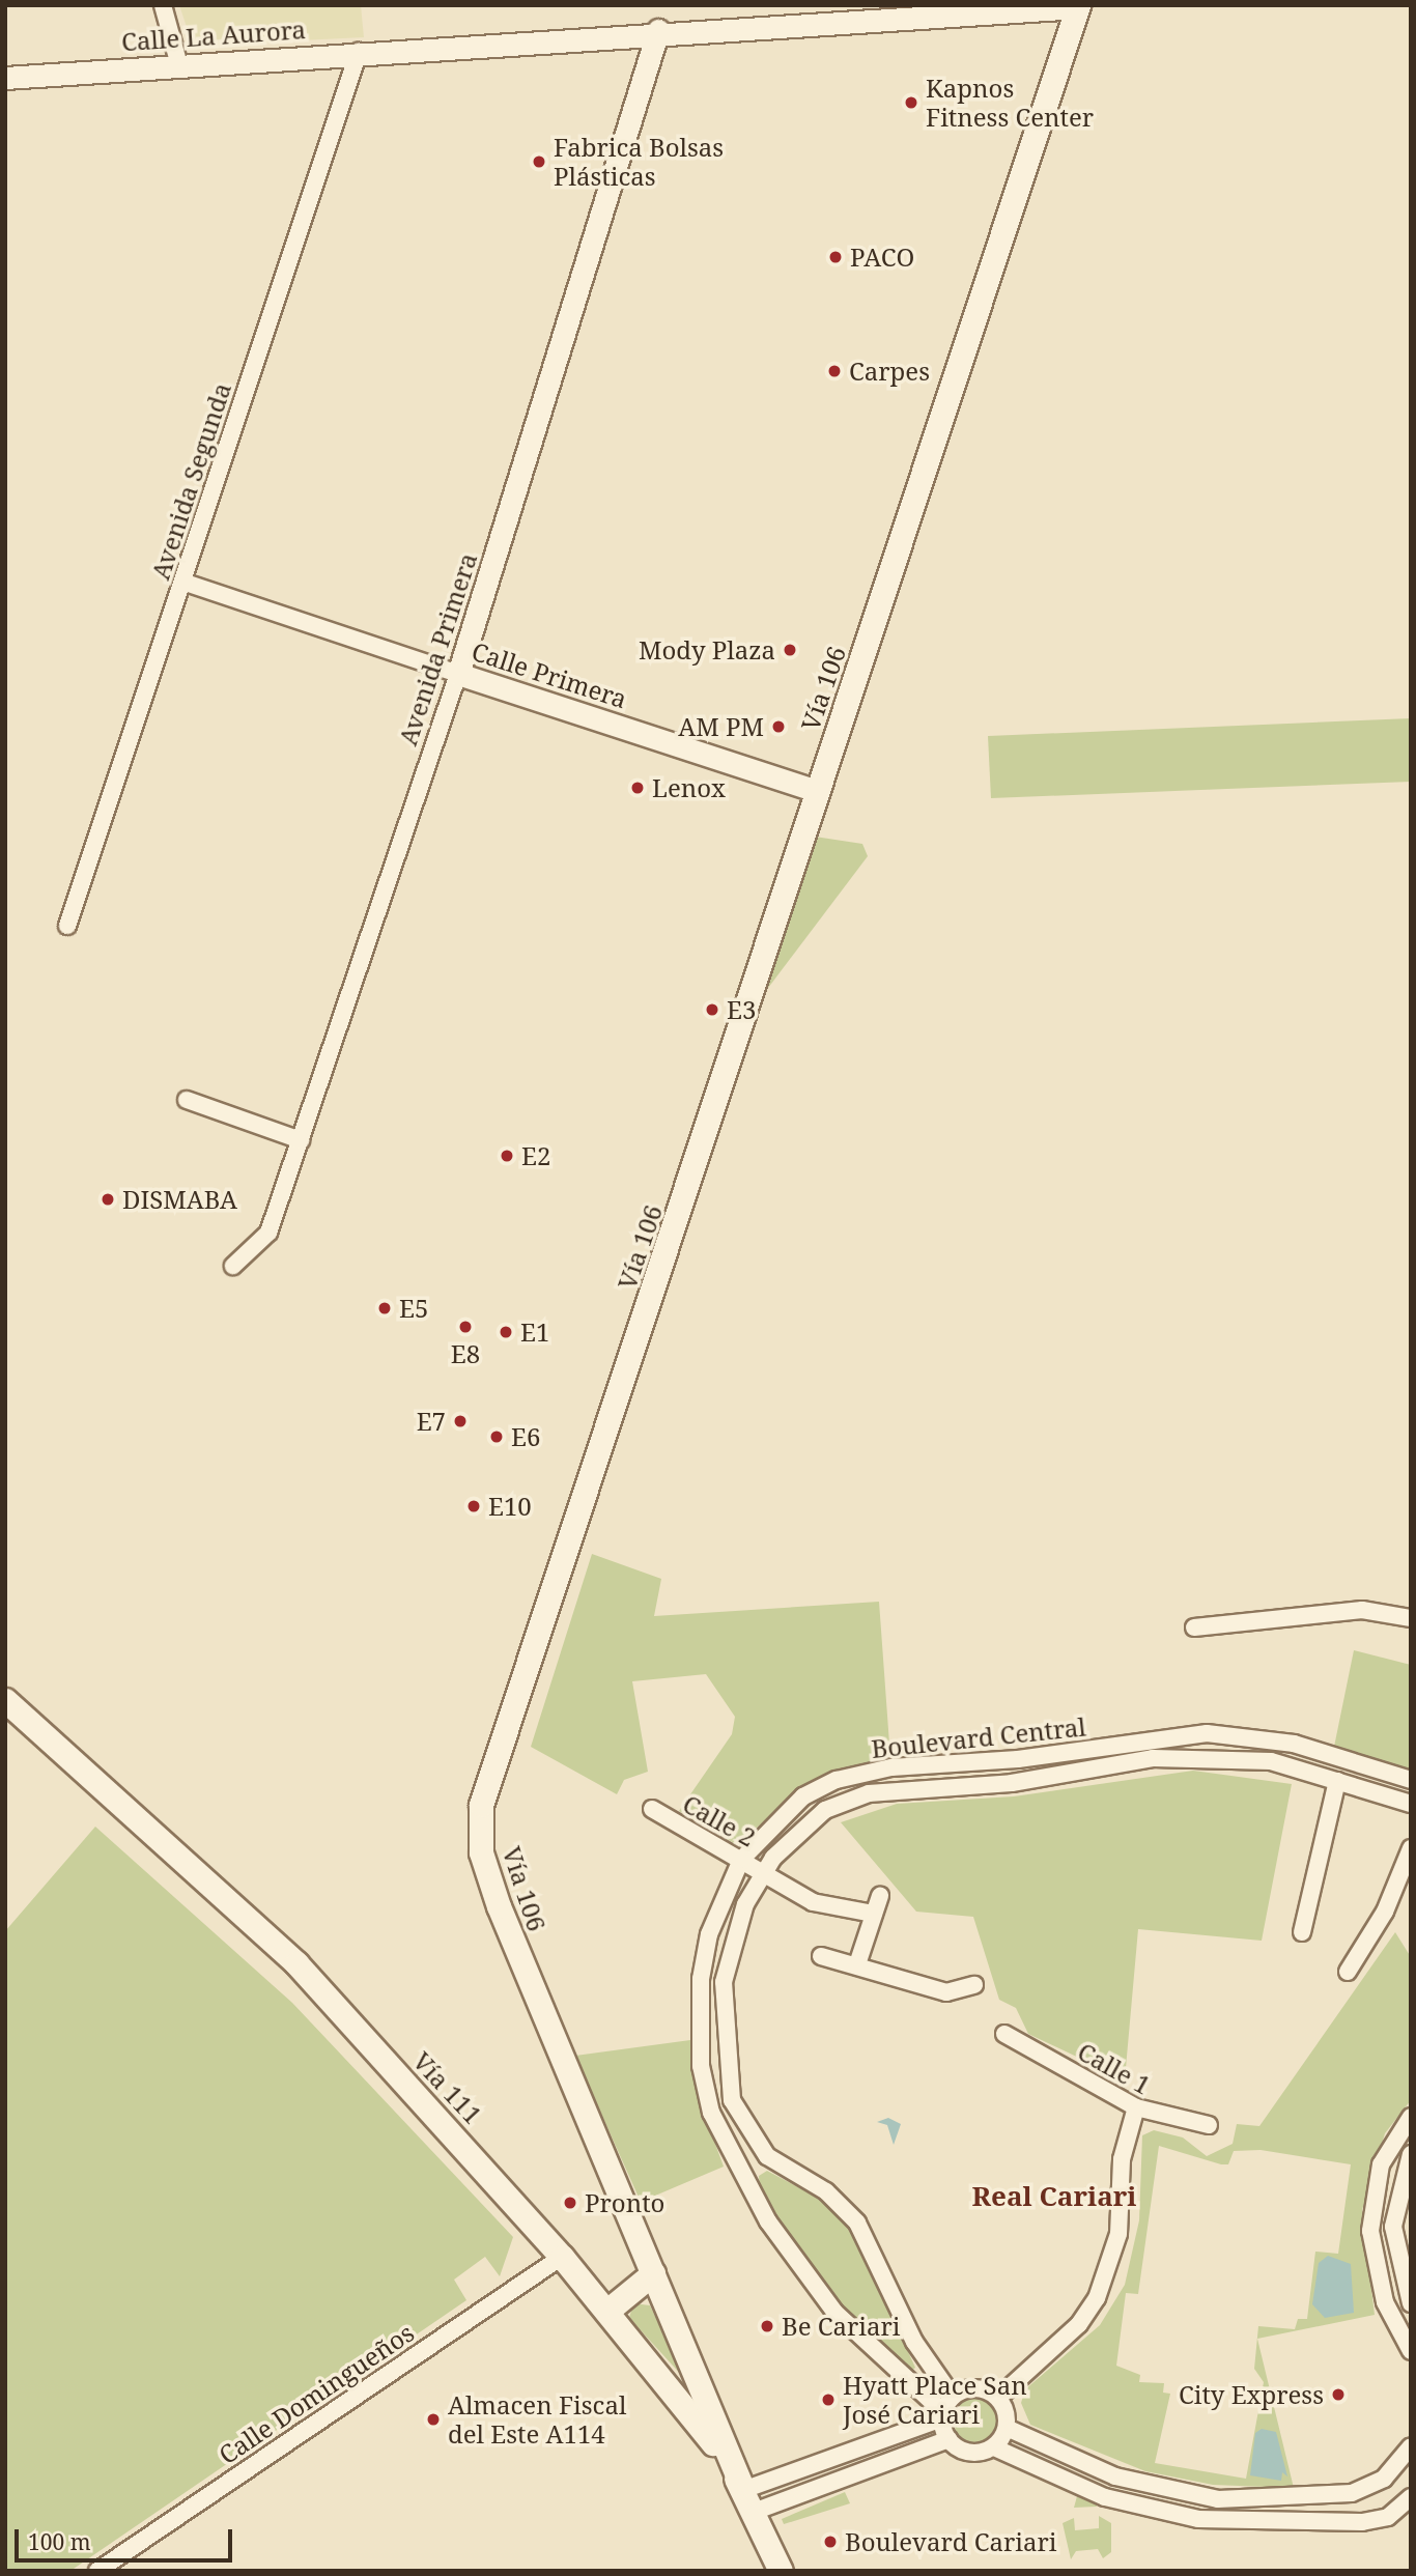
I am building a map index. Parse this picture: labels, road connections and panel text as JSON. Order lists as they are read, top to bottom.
{
  "streets": {
    "main road": ["Vía 106", "Vía 111"],
    "street": [
      "Calle La Aurora",
      "Avenida Segunda",
      "Avenida Primera",
      "Calle Primera",
      "Boulevard Central",
      "Calle 2",
      "Calle 1",
      "Calle Domingueños"
    ]
  },
  "crossings": [
    ["Calle La Aurora", "Avenida Segunda"],
    ["Calle La Aurora", "Avenida Primera"],
    ["Calle La Aurora", "Vía 106"],
    ["Avenida Segunda", "Calle Primera"],
    ["Avenida Primera", "Calle Primera"],
    ["Calle Primera", "Vía 106"],
    ["Vía 106", "Vía 111"],
    ["Boulevard Central", "Calle 2"],
    ["Vía 111", "Calle Domingueños"]
  ],
  "districts": ["Real Cariari"],
  "places": [
    "Kapnos Fitness Center",
    "Fabrica Bolsas Plásticas",
    "PACO",
    "Carpes",
    "Mody Plaza",
    "AM PM",
    "Lenox",
    "E3",
    "E2",
    "DISMABA",
    "E5",
    "E8",
    "E1",
    "E7",
    "E6",
    "E10",
    "Pronto",
    "Be Cariari",
    "City Express",
    "Hyatt Place San José Cariari",
    "Almacen Fiscal del Este A114",
    "Boulevard Cariari"
  ],
  "scale_bar": "100 m"
}
